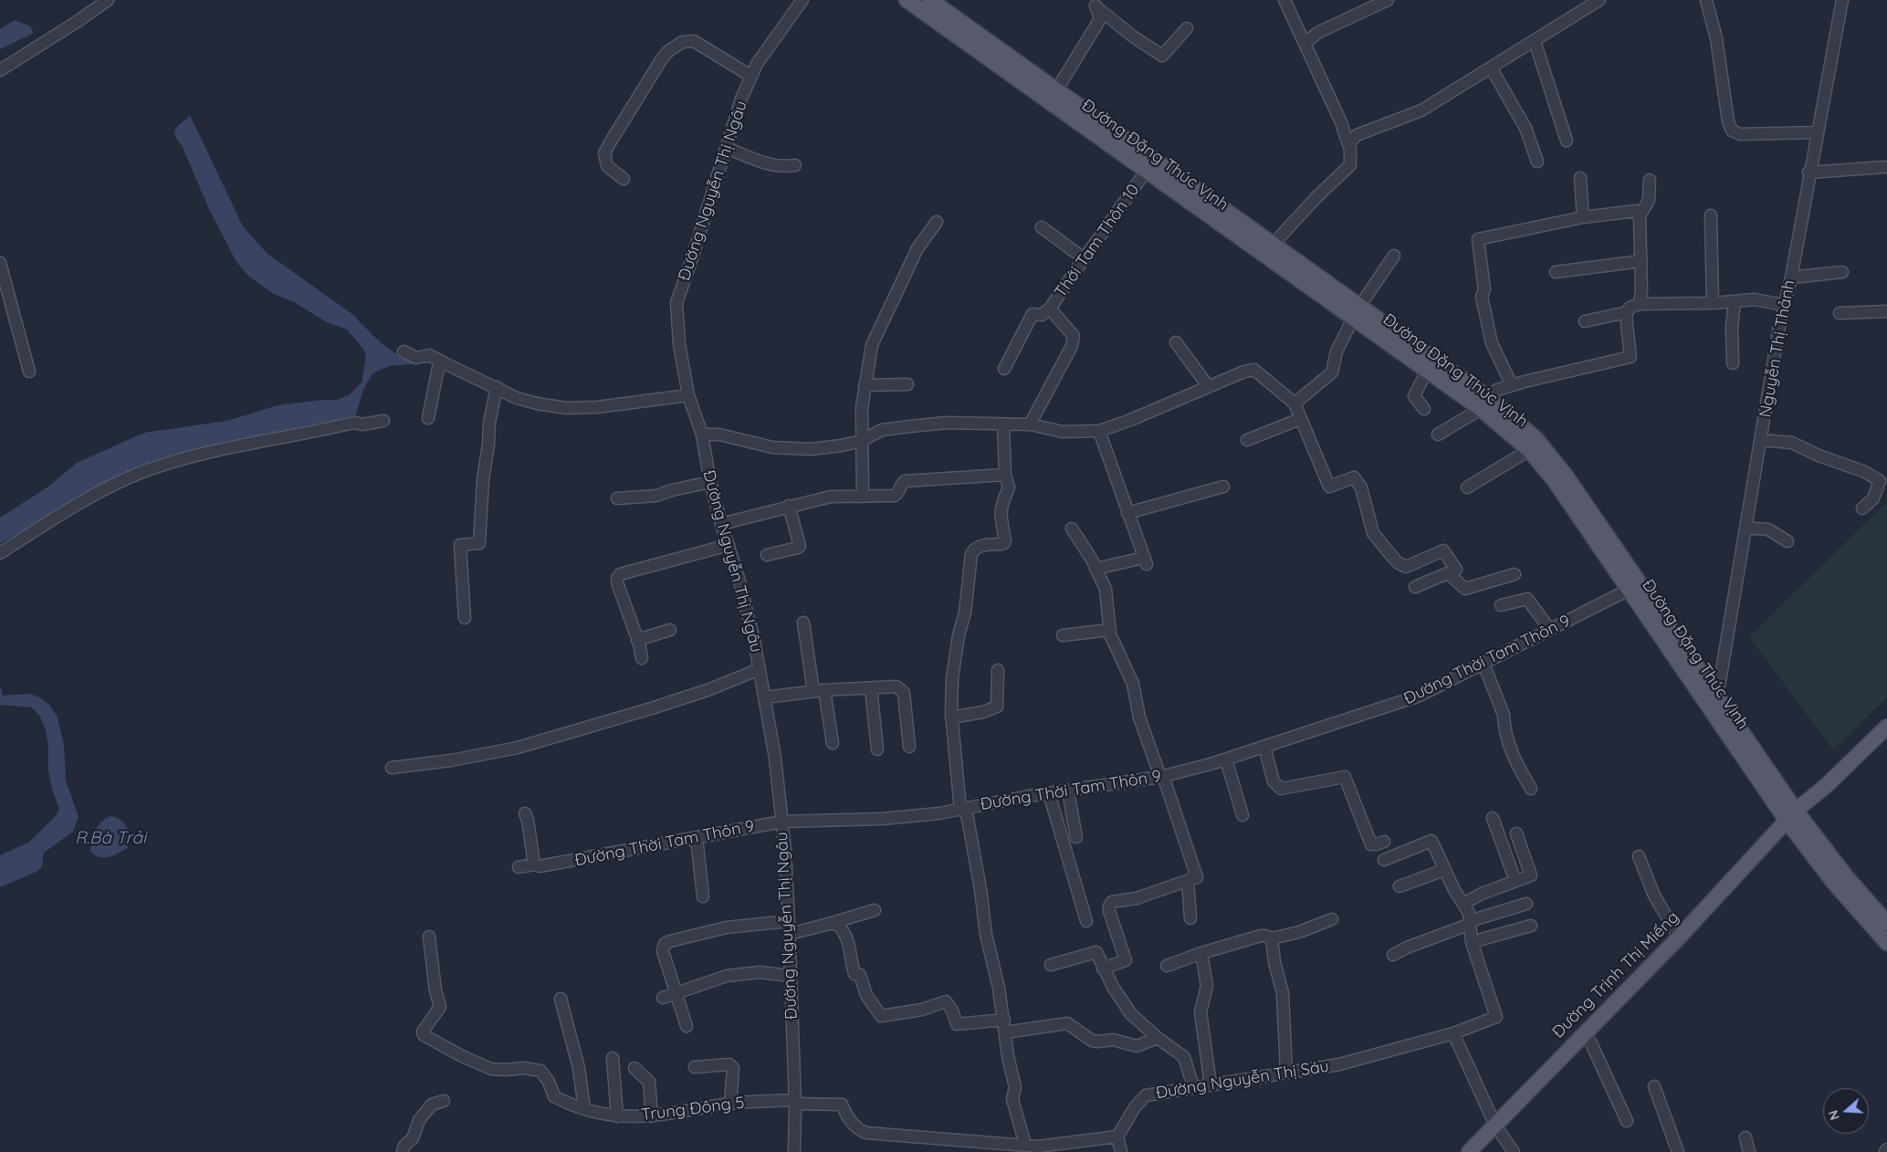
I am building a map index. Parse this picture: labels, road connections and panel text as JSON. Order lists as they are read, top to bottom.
{
  "streets": {
    "main road": ["Đường Đặng Thúc Vịnh", "Đường Trịnh Thị Miếng"],
    "street": [
      "Đường Nguyễn Thị Ngâu",
      "Thới Tam Thôn 10",
      "Nguyễn Thị Thảnh",
      "Đường Thời Tam Thôn 9",
      "Đường Nguyễn Thị Sáu",
      "Trung Đông 5"
    ]
  },
  "crossings": [
    ["Đường Đặng Thúc Vịnh", "Thới Tam Thôn 10"],
    ["Đường Đặng Thúc Vịnh", "Nguyễn Thị Thảnh"],
    ["Đường Đặng Thúc Vịnh", "Đường Thời Tam Thôn 9"],
    ["Đường Đặng Thúc Vịnh", "Đường Trịnh Thị Miếng"],
    ["Đường Nguyễn Thị Ngâu", "Đường Thời Tam Thôn 9"],
    ["Đường Nguyễn Thị Ngâu", "Trung Đông 5"]
  ],
  "water": ["R.Bà Trải"],
  "north": "left"
}
